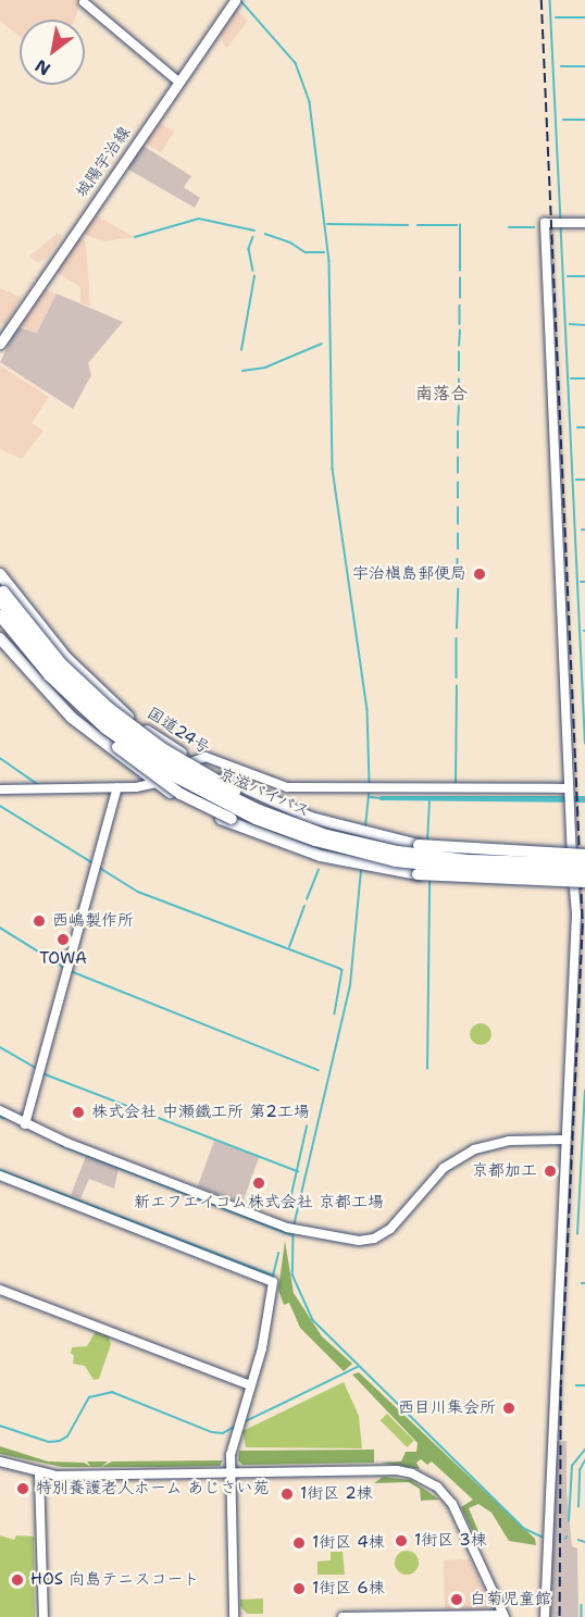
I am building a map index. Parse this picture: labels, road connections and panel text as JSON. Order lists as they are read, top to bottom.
{
  "streets": {
    "highway": ["国道24号", "京滋バイパス"],
    "main road": ["城陽宇治線"]
  },
  "districts": ["南落合"],
  "places": [
    "宇治槇島郵便局",
    "西嶋製作所",
    "TOWA",
    "株式会社 中瀬鐵工所 第2工場",
    "京都加工",
    "新エフエイコム株式会社 京都工場",
    "西目川集会所",
    "特別養護老人ホーム あじさい苑",
    "1街区 2棟",
    "1街区 3棟",
    "1街区 4棟",
    "HOS 向島テニスコート",
    "1街区 6棟",
    "白菊児童館"
  ],
  "north": "bottom left"
}
